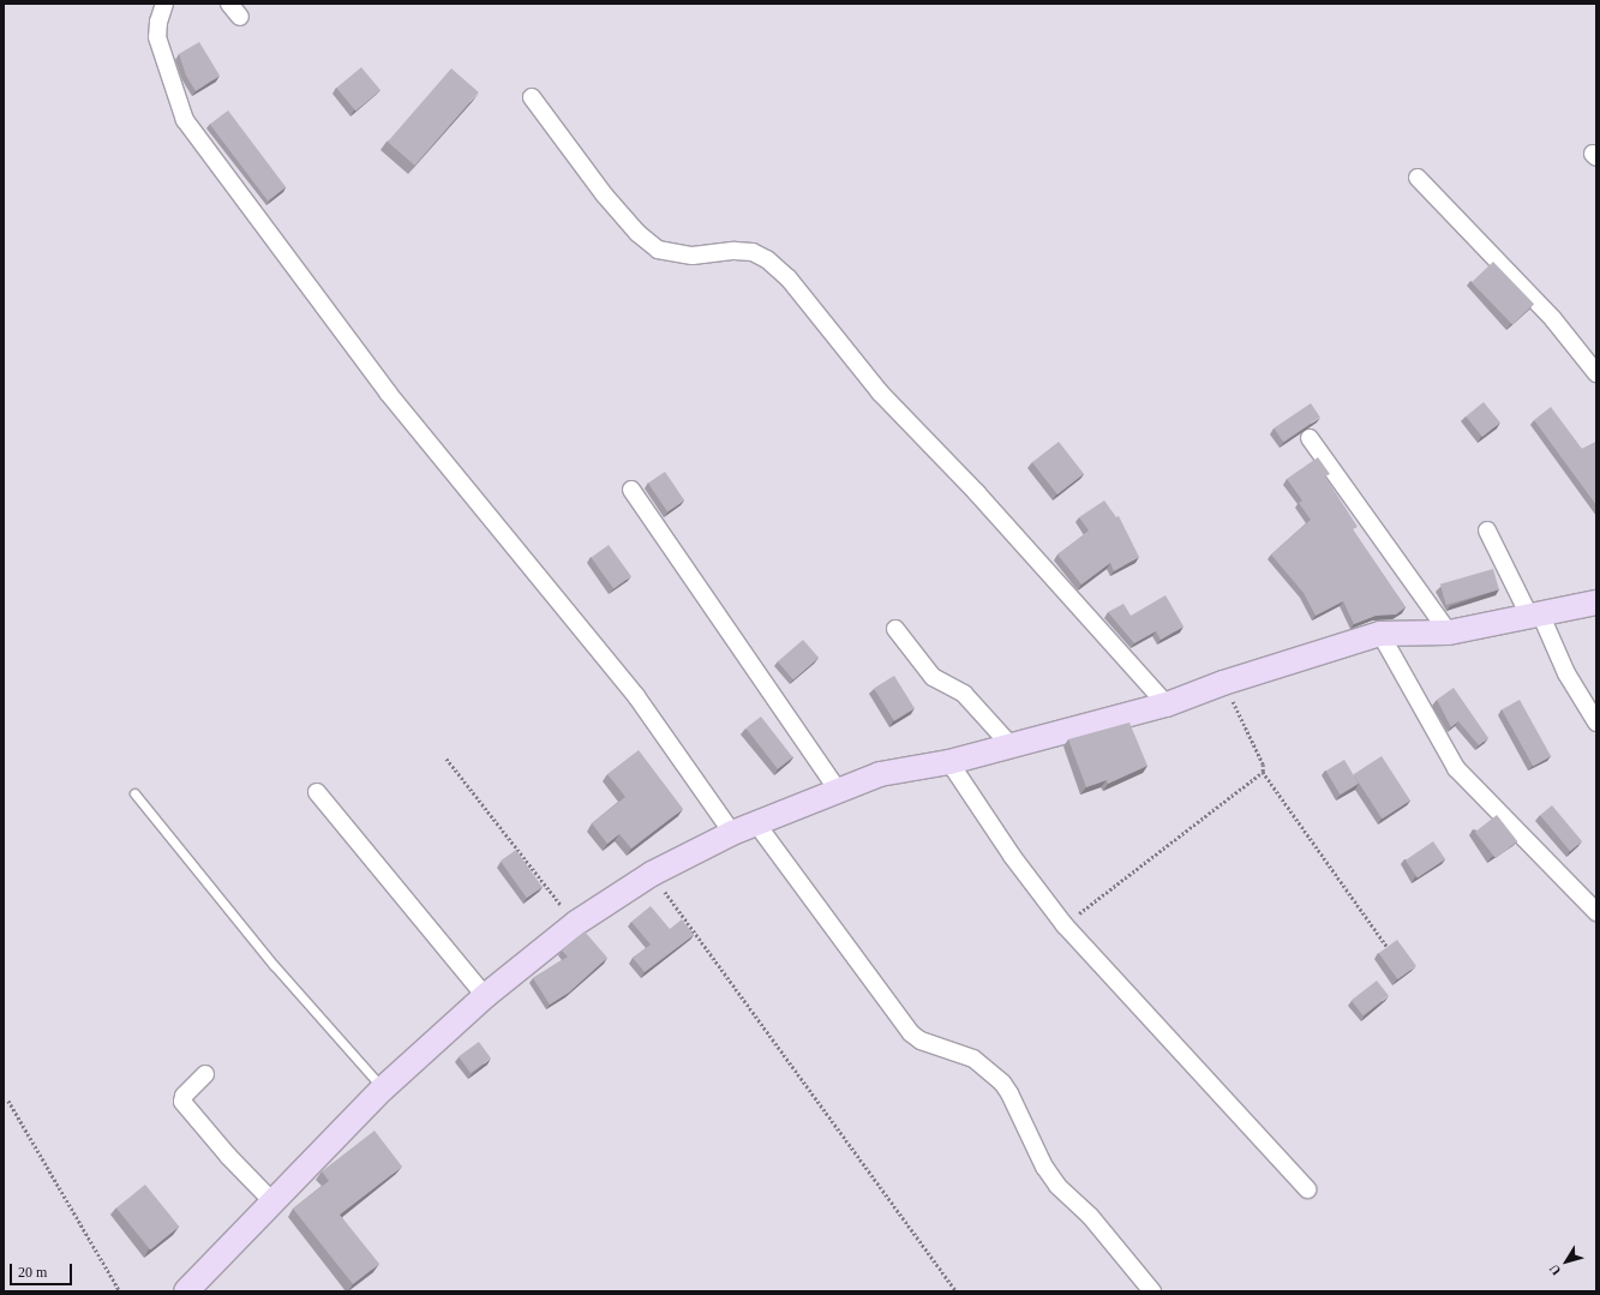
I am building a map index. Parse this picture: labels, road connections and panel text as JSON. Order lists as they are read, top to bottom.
{
  "scale_bar": "20 m",
  "north": "bottom left"
}
